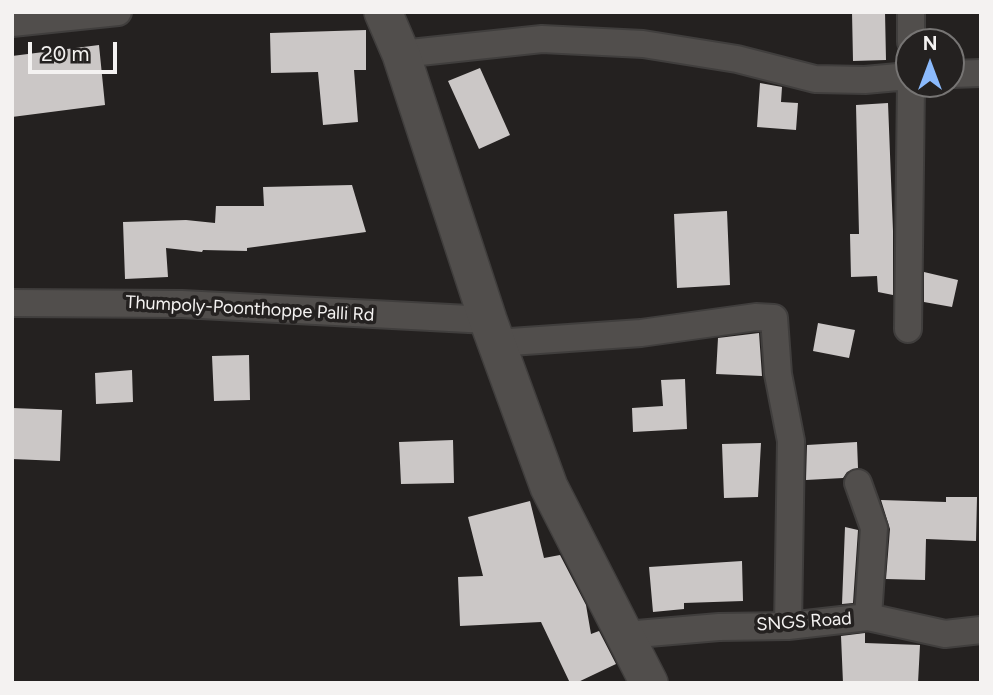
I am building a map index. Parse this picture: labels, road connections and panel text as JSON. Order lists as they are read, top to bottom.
{
  "streets": {
    "street": ["Thumpoly-Poonthoppe Palli Rd", "SNGS Road"]
  },
  "crossings": [
    ["Thumpoly-Poonthoppe Palli Rd", "SNGS Road"]
  ],
  "scale_bar": "20 m",
  "north": "top"
}
